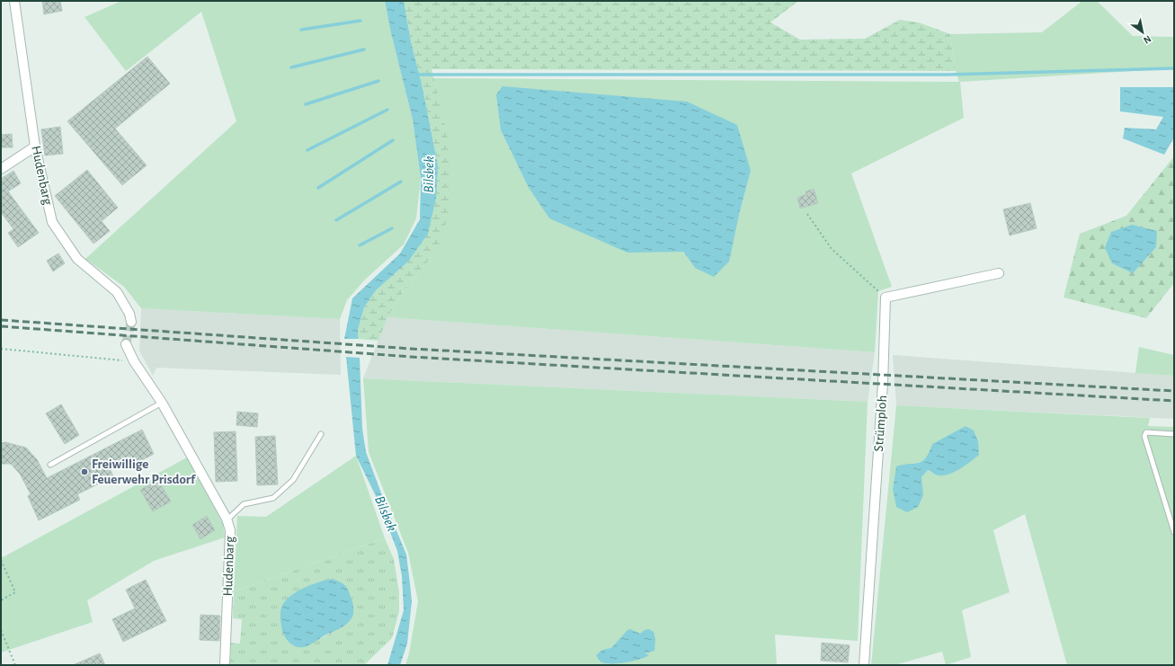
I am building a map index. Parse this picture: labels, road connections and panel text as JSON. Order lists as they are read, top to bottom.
{
  "streets": {
    "street": ["Hudenbarg", "Strümploh"]
  },
  "water": ["Bilsbek"],
  "places": ["Freiwillige Feuerwehr Prisdorf"],
  "north": "bottom right"
}
